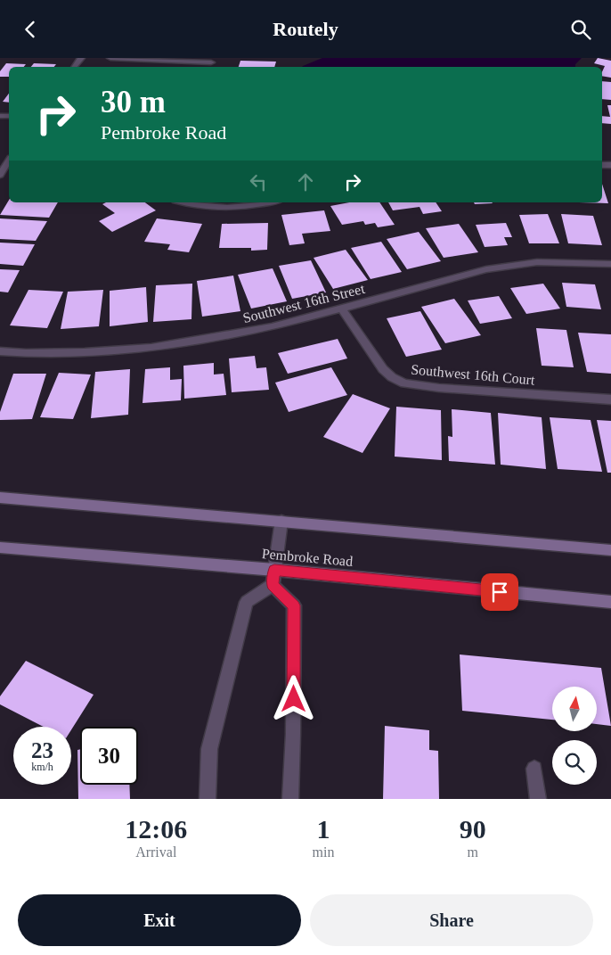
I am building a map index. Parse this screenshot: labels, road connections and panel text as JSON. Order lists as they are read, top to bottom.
{
  "streets": {
    "main road": ["Pembroke Road"],
    "street": ["Southwest 16th Street", "Southwest 16th Court"]
  },
  "crossings": [
    ["Southwest 16th Street", "Southwest 16th Court"]
  ],
  "north": "top",
  "page": {
    "header": "Routely",
    "turn": ["30 m", "Pembroke Road"],
    "speed": "23 km/h",
    "limit": "30",
    "eta": [
      "12:06",
      "Arrival",
      "1",
      "min",
      "90",
      "m"
    ],
    "buttons": ["Exit", "Share"]
  }
}
